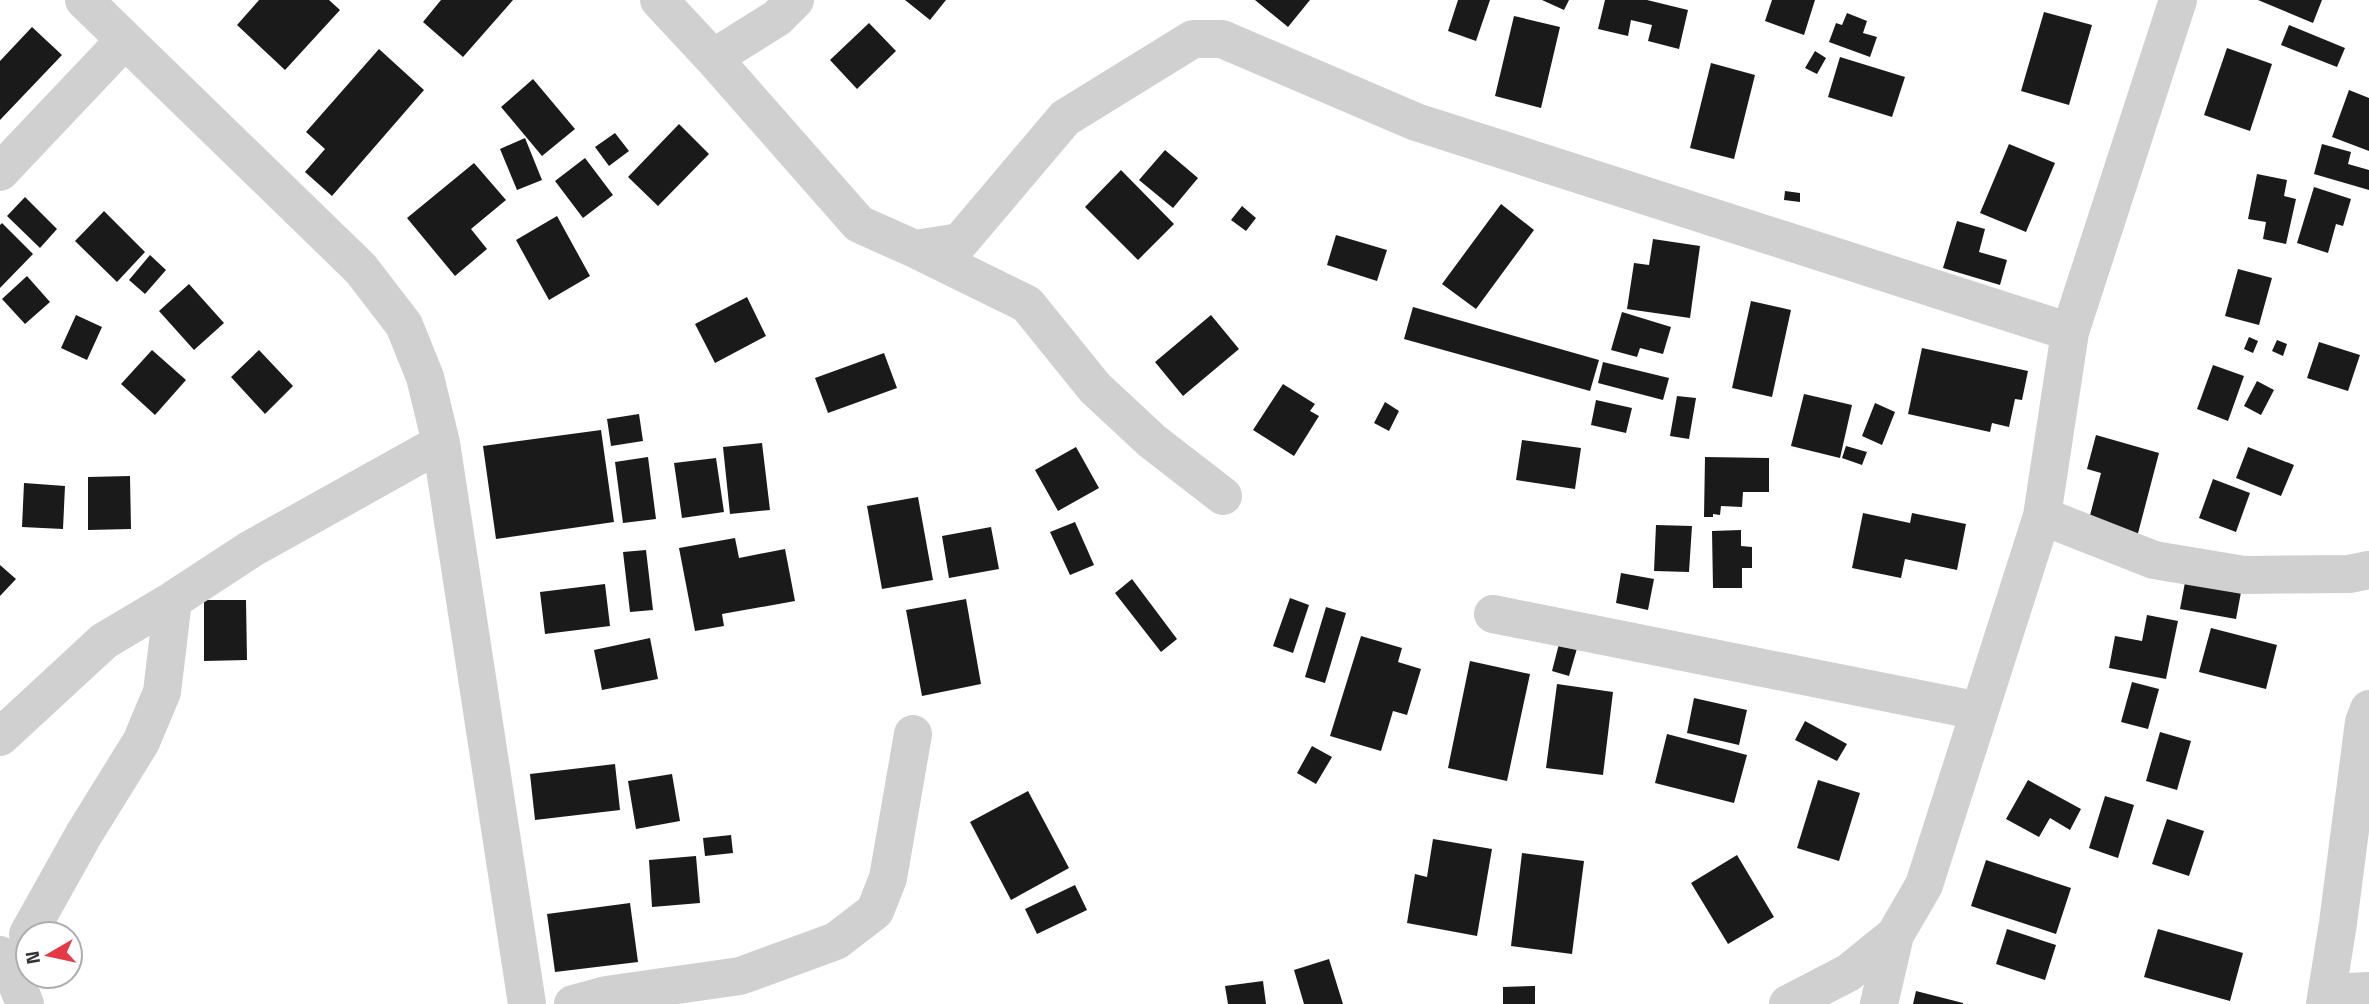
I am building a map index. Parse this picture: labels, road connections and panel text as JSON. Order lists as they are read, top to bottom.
{
  "north": "left"
}
